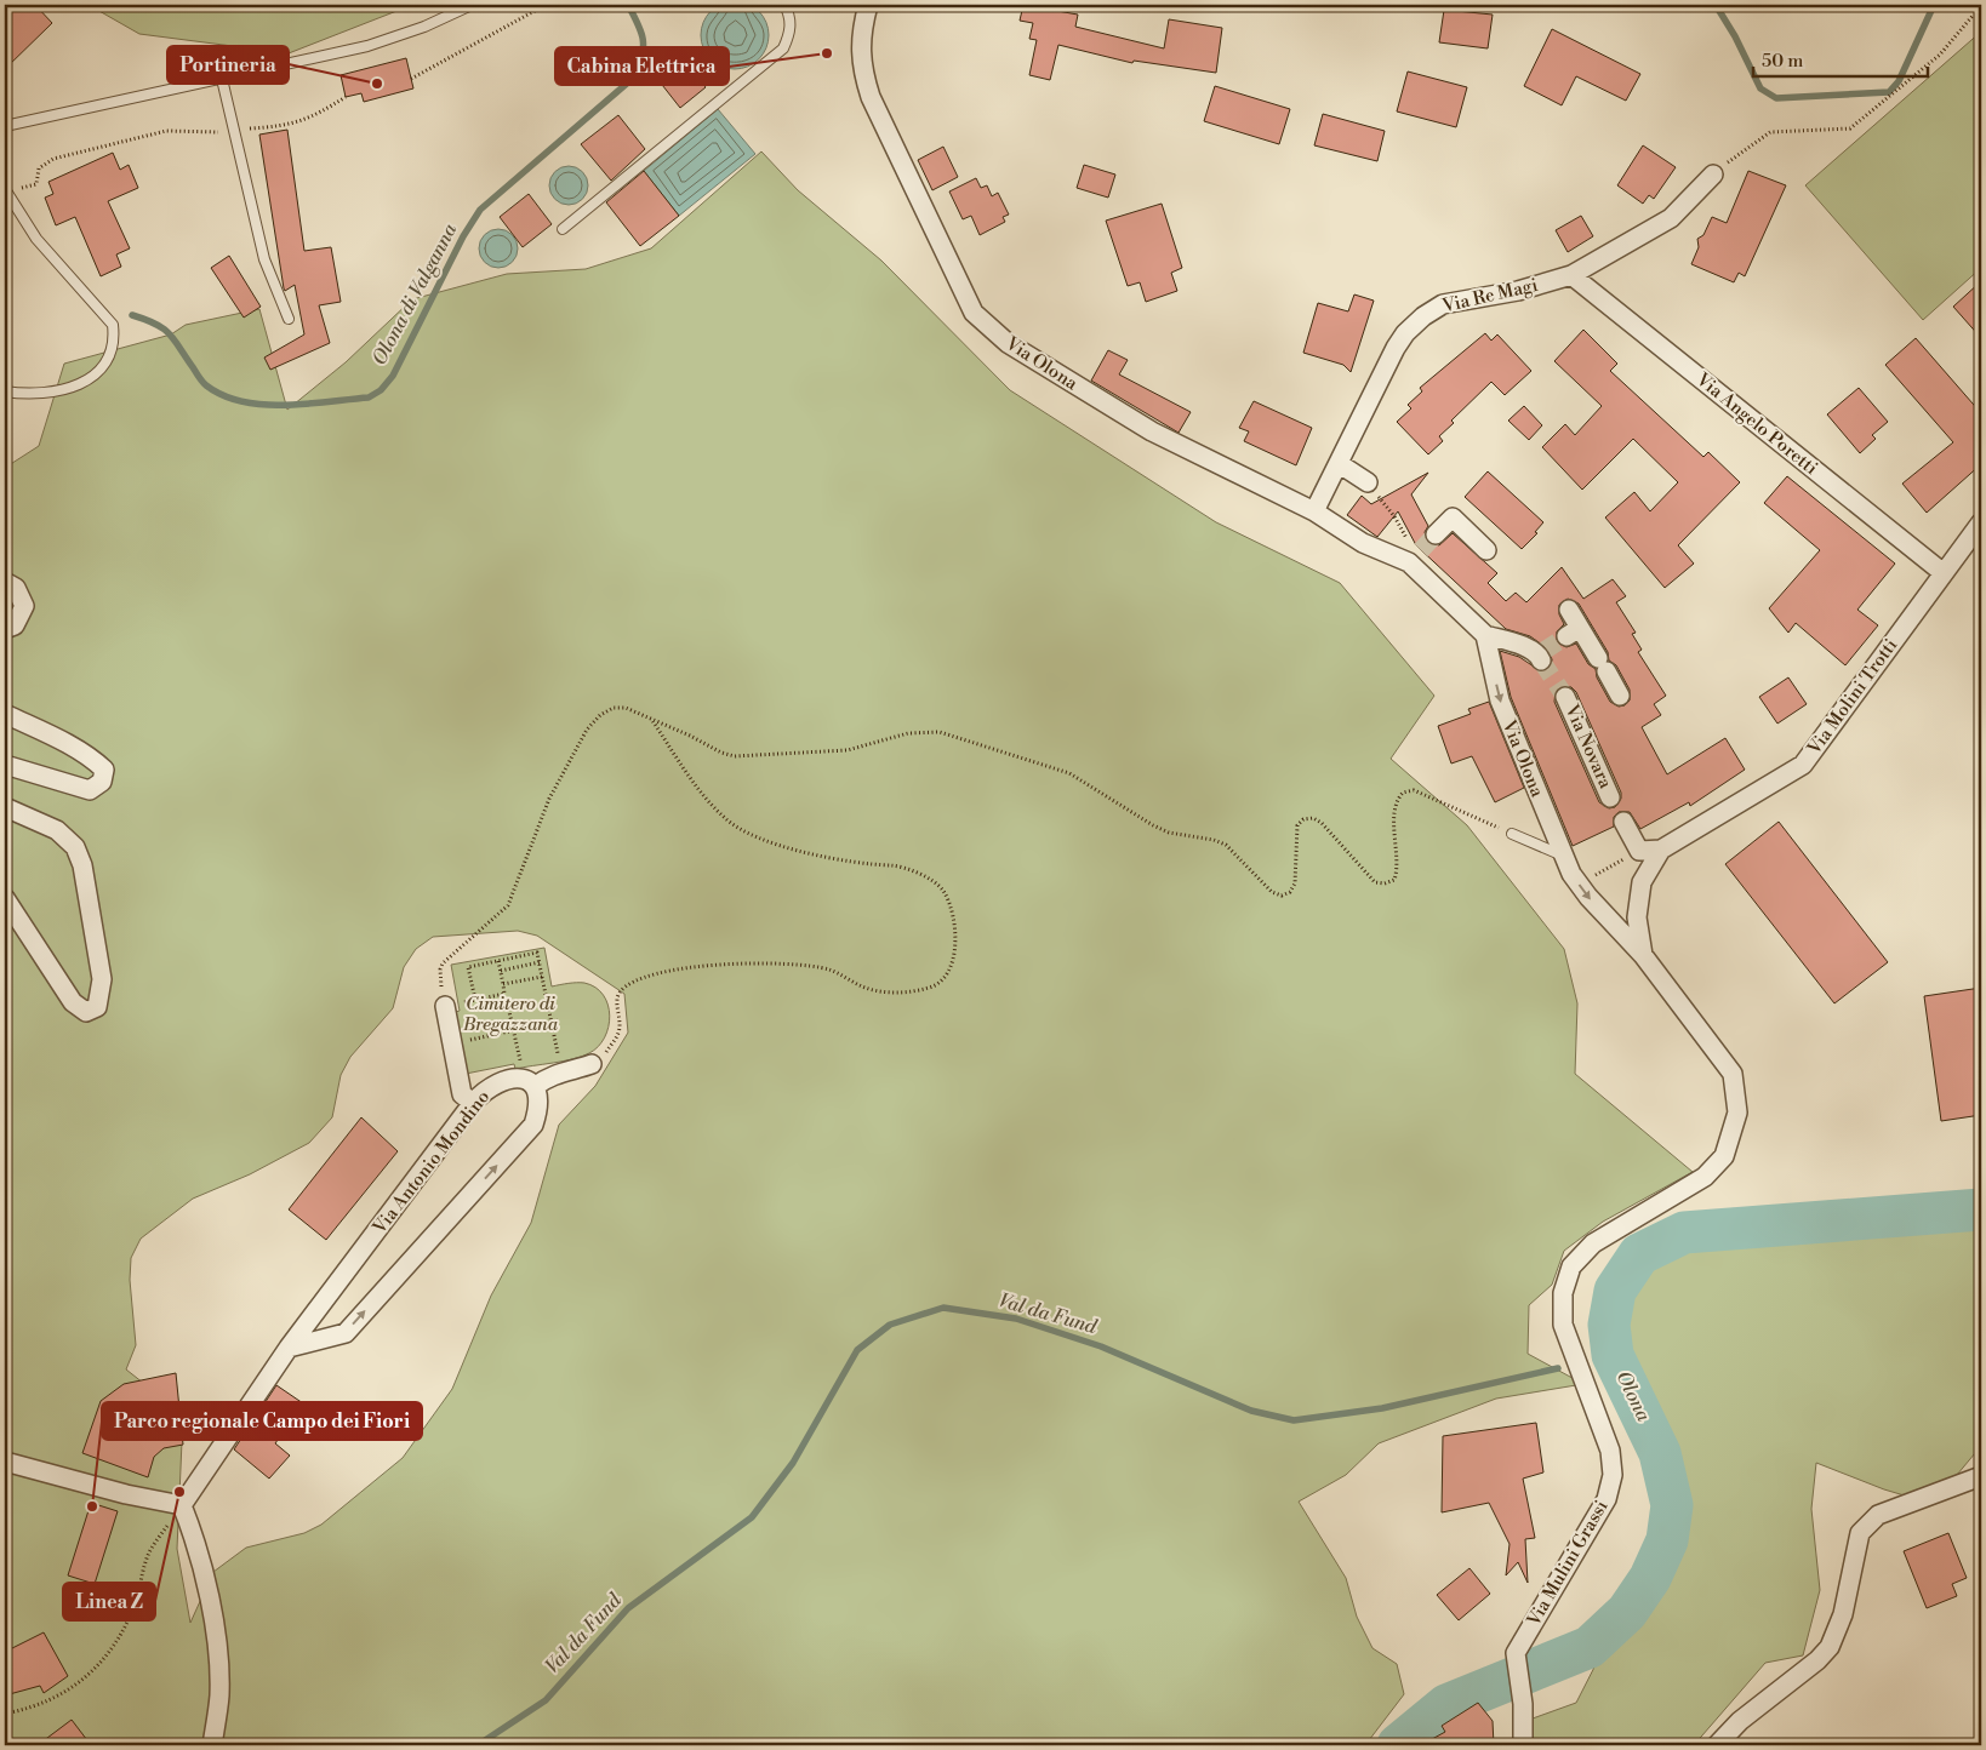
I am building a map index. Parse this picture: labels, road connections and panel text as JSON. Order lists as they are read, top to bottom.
{
  "streets": {
    "street": [
      "Via Re Magi",
      "Via Olona",
      "Via Angelo Poretti",
      "Via Molini Trotti",
      "Via Novara",
      "Via Antonio Mondino",
      "Via Mulini Grassi"
    ]
  },
  "crossings": [
    ["Via Re Magi", "Via Olona"],
    ["Via Re Magi", "Via Angelo Poretti"],
    ["Via Olona", "Via Molini Trotti"],
    ["Via Olona", "Via Mulini Grassi"],
    ["Via Angelo Poretti", "Via Molini Trotti"],
    ["Via Molini Trotti", "Via Mulini Grassi"]
  ],
  "water": ["Olona di Valganna", "Val da Fund", "Olona"],
  "parks": ["Cimitero di Bregazzana"],
  "places": [
    "Cabina Elettrica",
    "Portineria",
    "Linea Z",
    "Parco regionale Campo dei Fiori"
  ],
  "scale_bar": "50 m"
}
